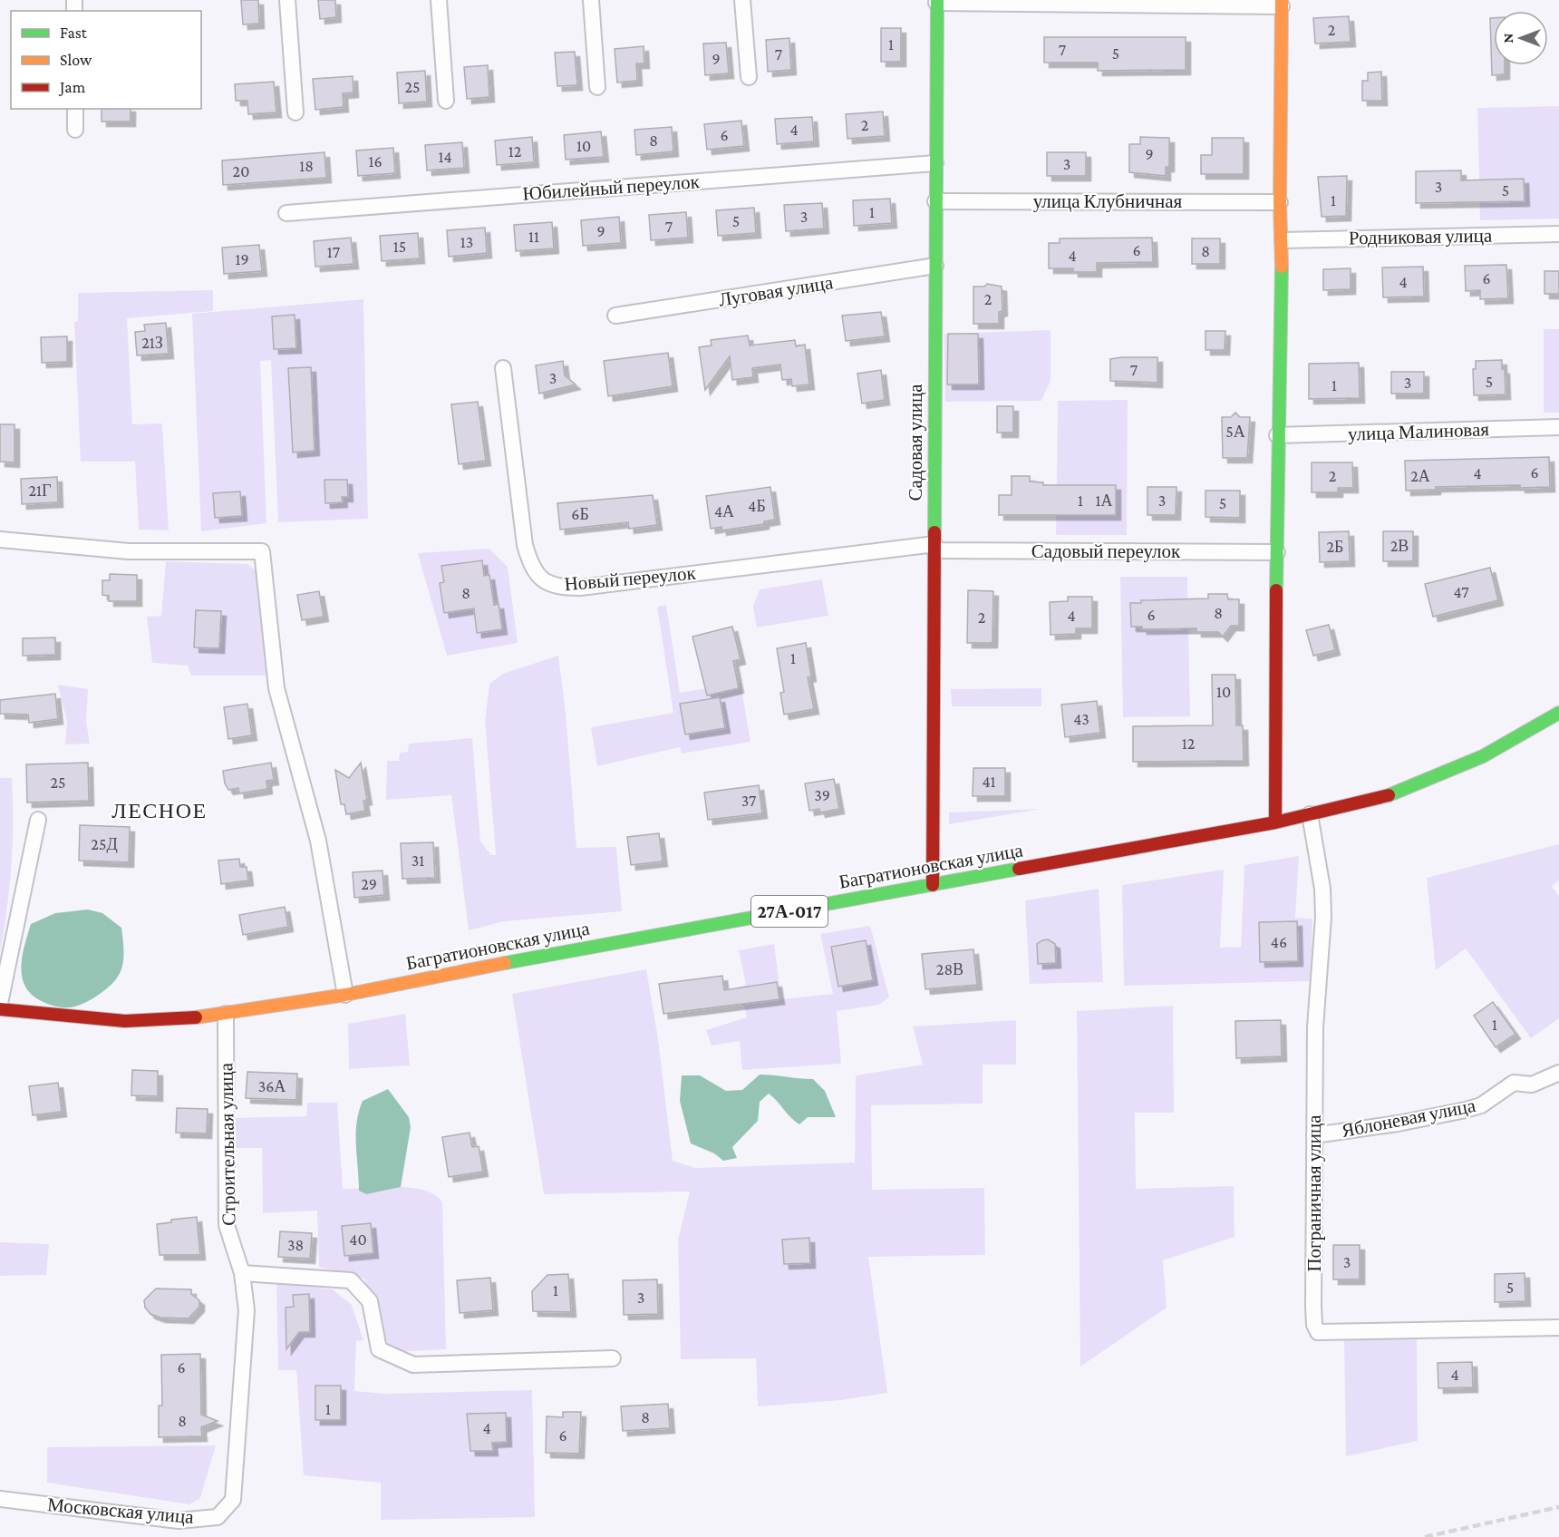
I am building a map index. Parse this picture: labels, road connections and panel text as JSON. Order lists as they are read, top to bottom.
{
  "streets": {
    "street": [
      "Юбилейный переулок",
      "улица Клубничная",
      "Родниковая улица",
      "Луговая улица",
      "улица Малиновая",
      "Садовая улица",
      "Садовый переулок",
      "Новый переулок",
      "Багратионовская улица",
      "27А-017",
      "Яблоневая улица",
      "Строительная улица",
      "Пограничная улица",
      "Московская улица"
    ]
  },
  "crossings": [
    ["Юбилейный переулок", "Садовая улица"],
    ["улица Клубничная", "Садовая улица"],
    ["Луговая улица", "Садовая улица"],
    ["Садовая улица", "Садовый переулок"],
    ["Садовая улица", "Новый переулок"],
    ["Садовая улица", "Багратионовская улица"],
    ["Садовый переулок", "Новый переулок"],
    ["Багратионовская улица", "Строительная улица"],
    ["Багратионовская улица", "Пограничная улица"],
    ["Яблоневая улица", "Пограничная улица"],
    ["Строительная улица", "Московская улица"]
  ],
  "districts": ["ЛЕСНОЕ"],
  "house_numbers": [
    "2",
    "1",
    "7",
    "5",
    "7",
    "9",
    "25",
    "2",
    "4",
    "6",
    "8",
    "10",
    "12",
    "9",
    "14",
    "16",
    "3",
    "18",
    "20",
    "3",
    "5",
    "1",
    "1",
    "3",
    "5",
    "7",
    "9",
    "11",
    "13",
    "15",
    "6",
    "8",
    "17",
    "4",
    "19",
    "6",
    "4",
    "2",
    "21З",
    "7",
    "3",
    "5",
    "3",
    "1",
    "5А",
    "6",
    "4",
    "2",
    "2А",
    "21Г",
    "1",
    "1А",
    "3",
    "5",
    "4Б",
    "4А",
    "6Б",
    "2В",
    "2Б",
    "47",
    "8",
    "8",
    "6",
    "4",
    "2",
    "1",
    "10",
    "43",
    "12",
    "41",
    "25",
    "39",
    "37",
    "25Д",
    "31",
    "29",
    "46",
    "28В",
    "1",
    "36А",
    "40",
    "38",
    "3",
    "5",
    "1",
    "3",
    "6",
    "4",
    "1",
    "8",
    "8",
    "4",
    "6"
  ],
  "legend": ["Fast", "Slow", "Jam"],
  "north": "left"
}
